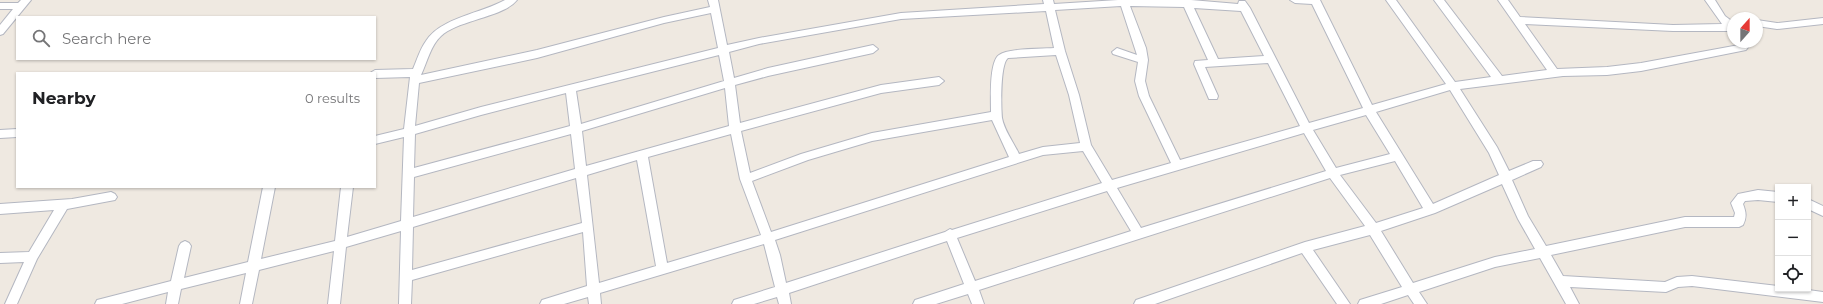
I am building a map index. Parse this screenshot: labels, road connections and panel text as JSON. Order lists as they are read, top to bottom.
{
  "north": "top",
  "page": {
    "search": "Search here",
    "heading": ["Nearby", "0 results"],
    "map_buttons": ["+", "−"]
  }
}
